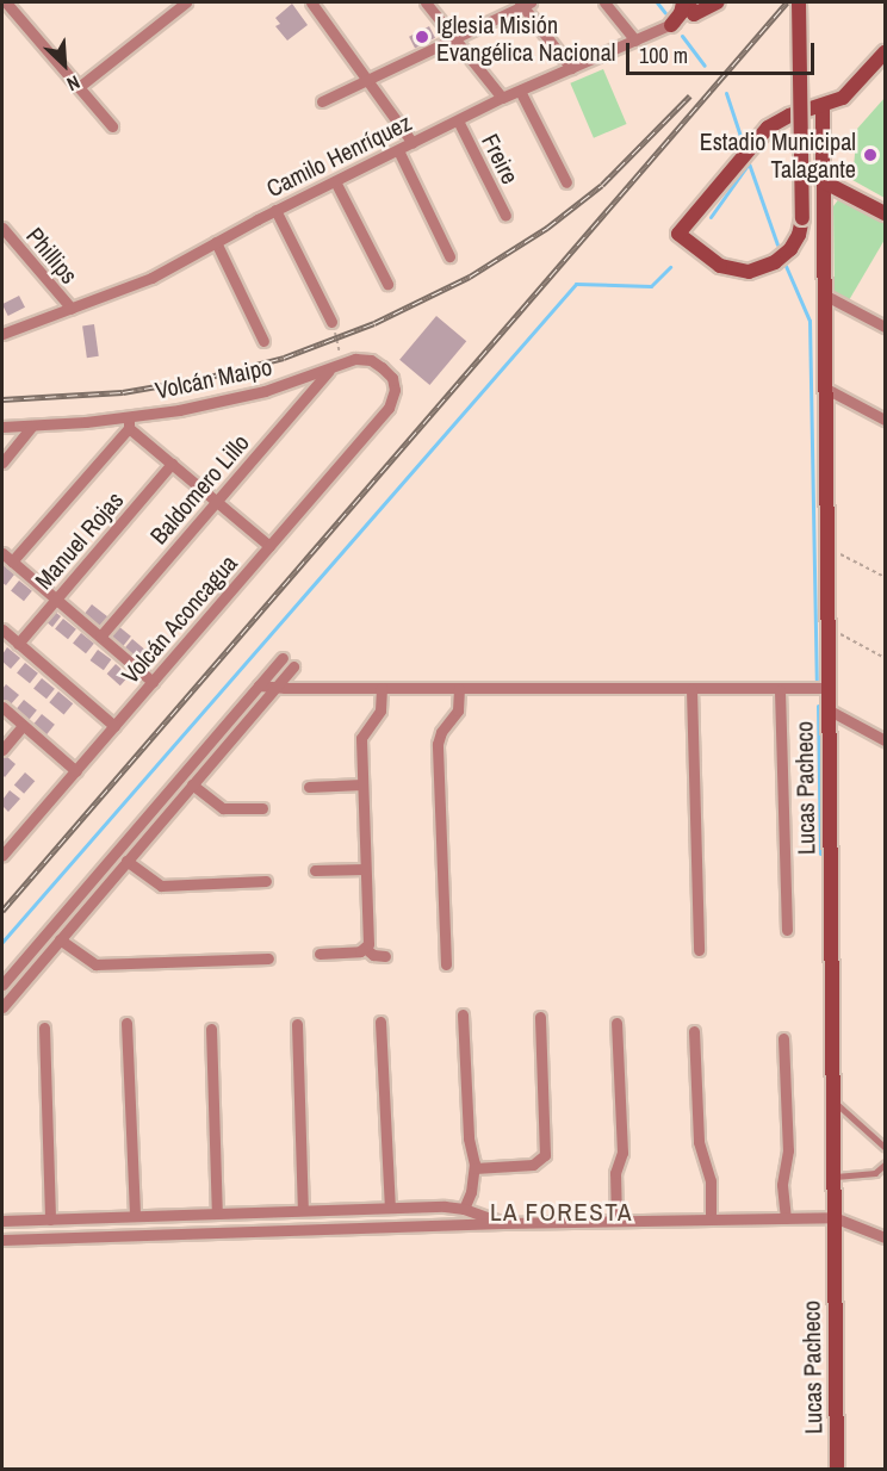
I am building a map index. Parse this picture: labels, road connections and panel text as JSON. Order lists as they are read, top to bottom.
{
  "streets": {
    "main road": ["Lucas Pacheco"],
    "street": [
      "Camilo Henríquez",
      "Freire",
      "Phillips",
      "Volcán Maipo",
      "Baldomero Lillo",
      "Manuel Rojas",
      "Volcán Aconcagua"
    ]
  },
  "crossings": [
    ["Camilo Henríquez", "Freire"],
    ["Camilo Henríquez", "Phillips"],
    ["Volcán Maipo", "Baldomero Lillo"],
    ["Volcán Maipo", "Volcán Aconcagua"]
  ],
  "districts": ["LA FORESTA"],
  "places": ["Iglesia Misión Evangélica Nacional", "Estadio Municipal Talagante"],
  "scale_bar": "100 m",
  "north": "bottom right"
}
